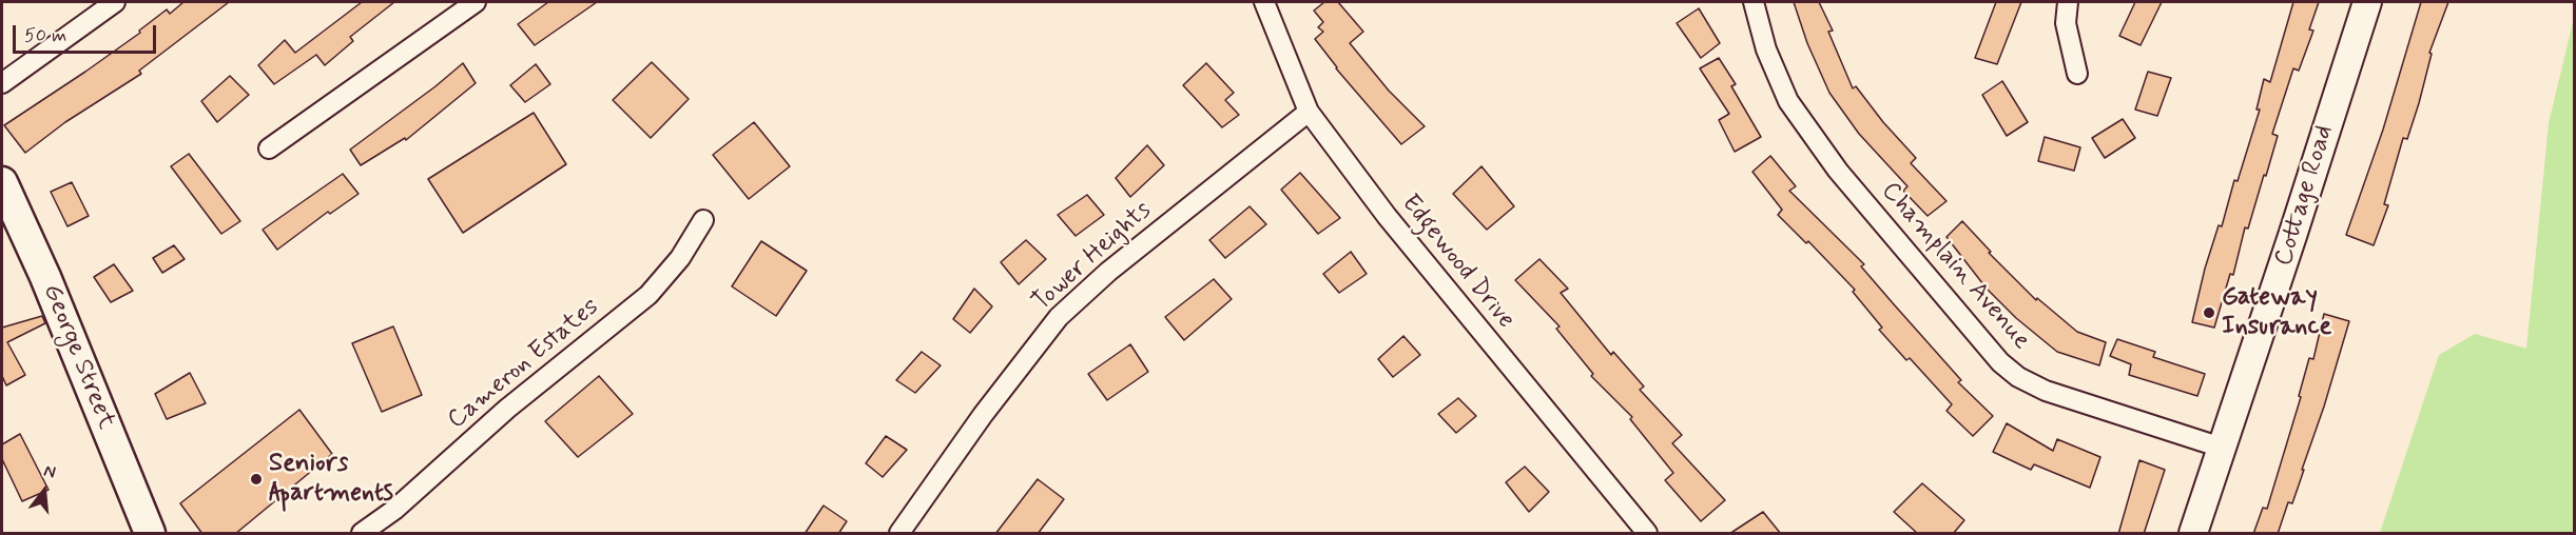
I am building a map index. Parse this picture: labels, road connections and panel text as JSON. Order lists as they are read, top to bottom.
{
  "streets": {
    "main road": ["George Street"],
    "street": [
      "Cottage Road",
      "Tower Heights",
      "Edgewood Drive",
      "Champlain Avenue",
      "Cameron Estates"
    ]
  },
  "crossings": [
    ["Cottage Road", "Champlain Avenue"],
    ["Tower Heights", "Edgewood Drive"]
  ],
  "places": ["Gateway Insurance", "Seniors Apartments"],
  "scale_bar": "50 m",
  "north": "top"
}
